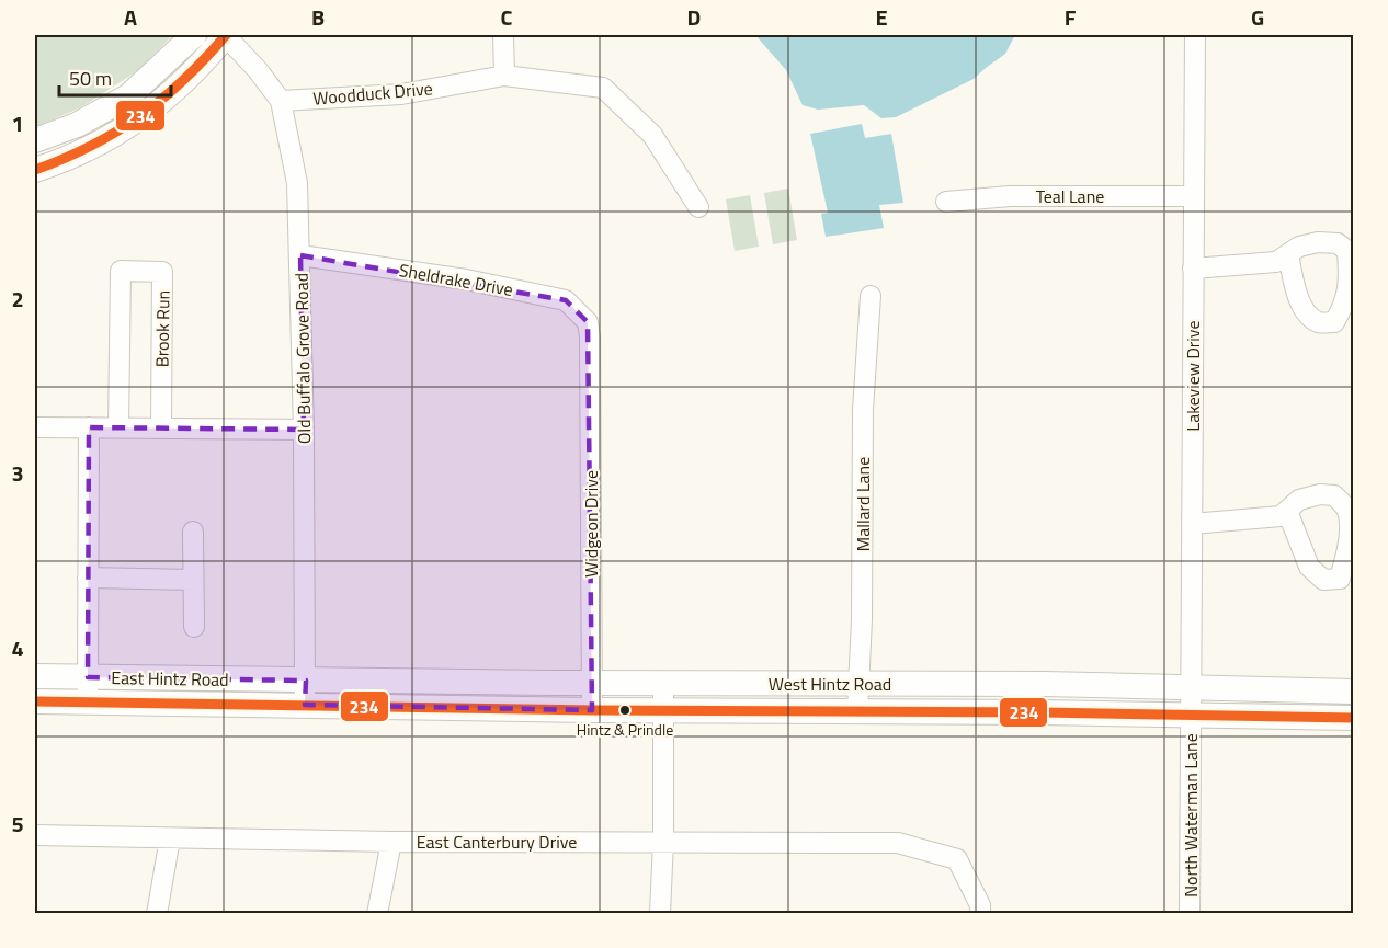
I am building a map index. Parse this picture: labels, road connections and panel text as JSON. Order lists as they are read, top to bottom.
{
  "streets": {
    "main road": ["East Hintz Road", "West Hintz Road"],
    "street": [
      "Woodduck Drive",
      "Teal Lane",
      "Sheldrake Drive",
      "Brook Run",
      "Old Buffalo Grove Road",
      "Lakeview Drive",
      "Mallard Lane",
      "Widgeon Drive",
      "North Waterman Lane",
      "East Canterbury Drive"
    ]
  },
  "crossings": [
    ["Woodduck Drive", "Old Buffalo Grove Road"],
    ["Teal Lane", "Lakeview Drive"],
    ["Sheldrake Drive", "Old Buffalo Grove Road"],
    ["Sheldrake Drive", "Widgeon Drive"],
    ["Old Buffalo Grove Road", "East Hintz Road"],
    ["Old Buffalo Grove Road", "West Hintz Road"],
    ["Lakeview Drive", "West Hintz Road"],
    ["Lakeview Drive", "North Waterman Lane"],
    ["Mallard Lane", "West Hintz Road"],
    ["Widgeon Drive", "West Hintz Road"],
    ["East Hintz Road", "West Hintz Road"],
    ["West Hintz Road", "North Waterman Lane"]
  ],
  "places": ["Hintz & Prindle"],
  "lines": ["transit line 234"],
  "scale_bar": "50 m",
  "grid": {
    "columns": [
      "A",
      "B",
      "C",
      "D",
      "E",
      "F",
      "G"
    ],
    "rows": [
      "1",
      "2",
      "3",
      "4",
      "5"
    ]
  }
}
